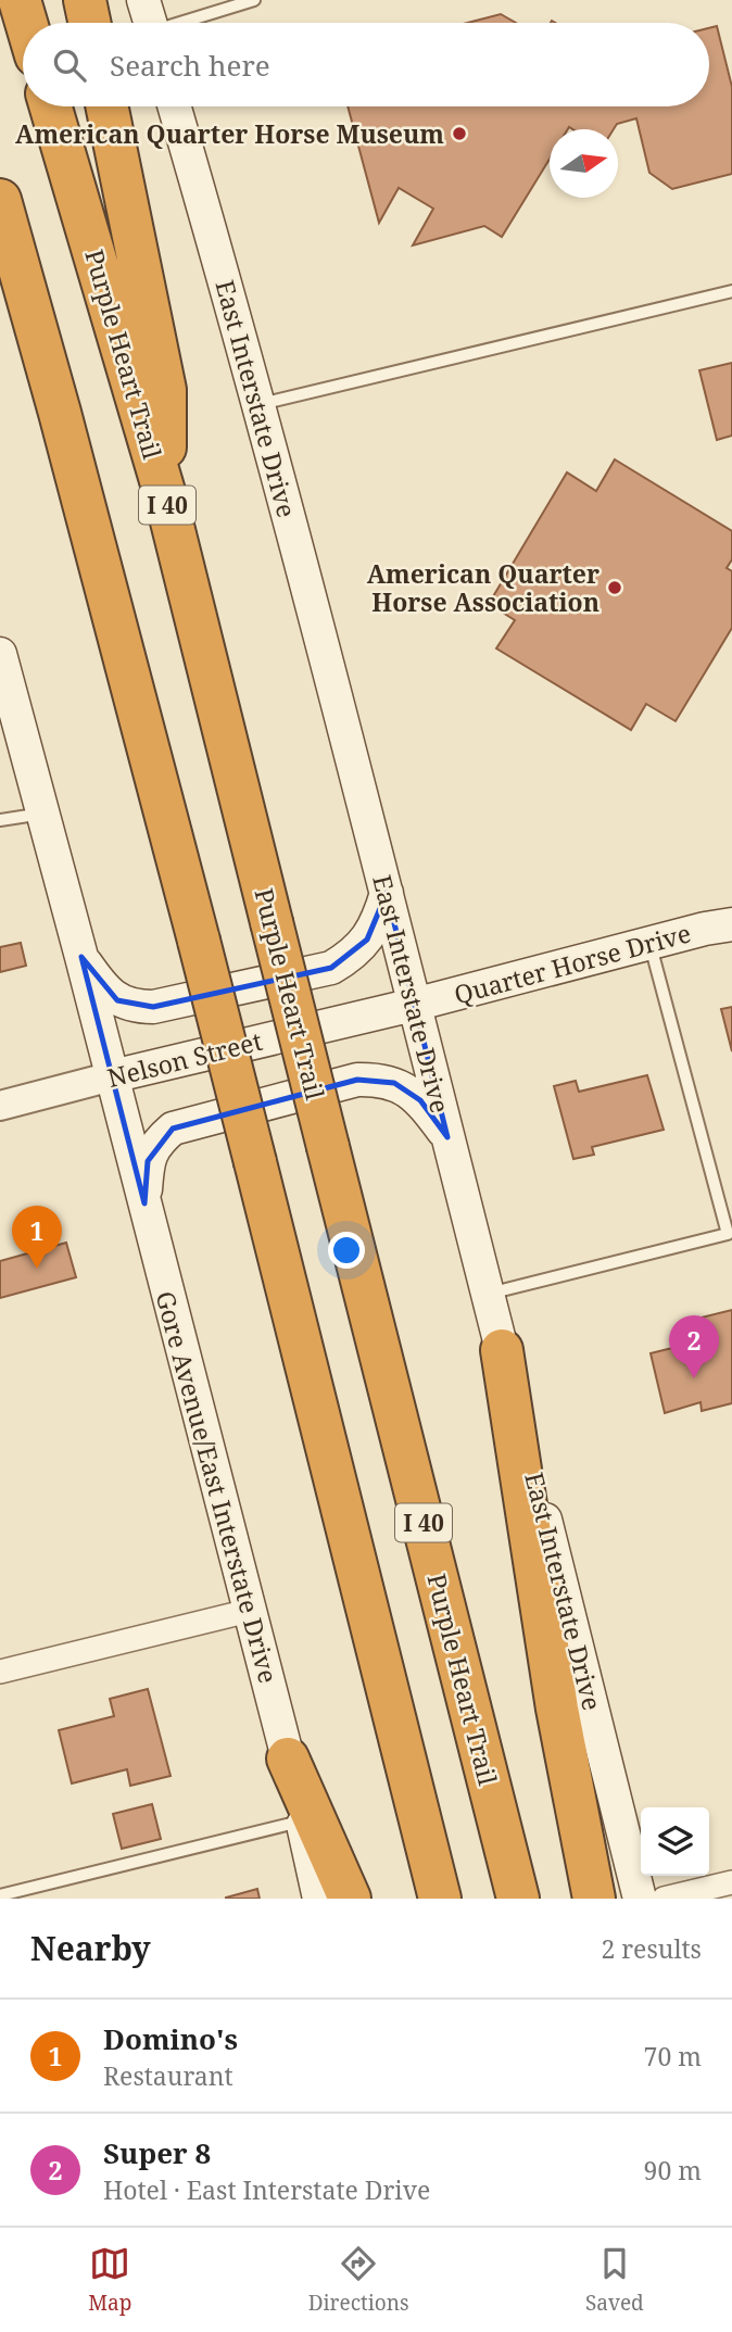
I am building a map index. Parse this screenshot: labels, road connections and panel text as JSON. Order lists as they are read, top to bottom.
{
  "streets": {
    "highway": ["Purple Heart Trail", "I 40"],
    "main road": [
      "East Interstate Drive",
      "Quarter Horse Drive",
      "Nelson Street",
      "Gore Avenue/East Interstate Drive"
    ]
  },
  "crossings": [
    ["East Interstate Drive", "Quarter Horse Drive"],
    ["East Interstate Drive", "Nelson Street"],
    ["Quarter Horse Drive", "Nelson Street"],
    ["Nelson Street", "Gore Avenue/East Interstate Drive"]
  ],
  "places": ["American Quarter Horse Museum", "American Quarter Horse Association"],
  "north": "right",
  "page": {
    "search": "Search here",
    "pins": ["1", "2"],
    "heading": ["Nearby", "2 results"],
    "list": [
      {
        "mark": "1",
        "name": "Domino's",
        "note": "Restaurant",
        "value": "70 m"
      },
      {
        "mark": "2",
        "name": "Super 8",
        "note": "Hotel · East Interstate Drive",
        "value": "90 m"
      }
    ],
    "nav": ["Map", "Directions", "Saved"]
  }
}
